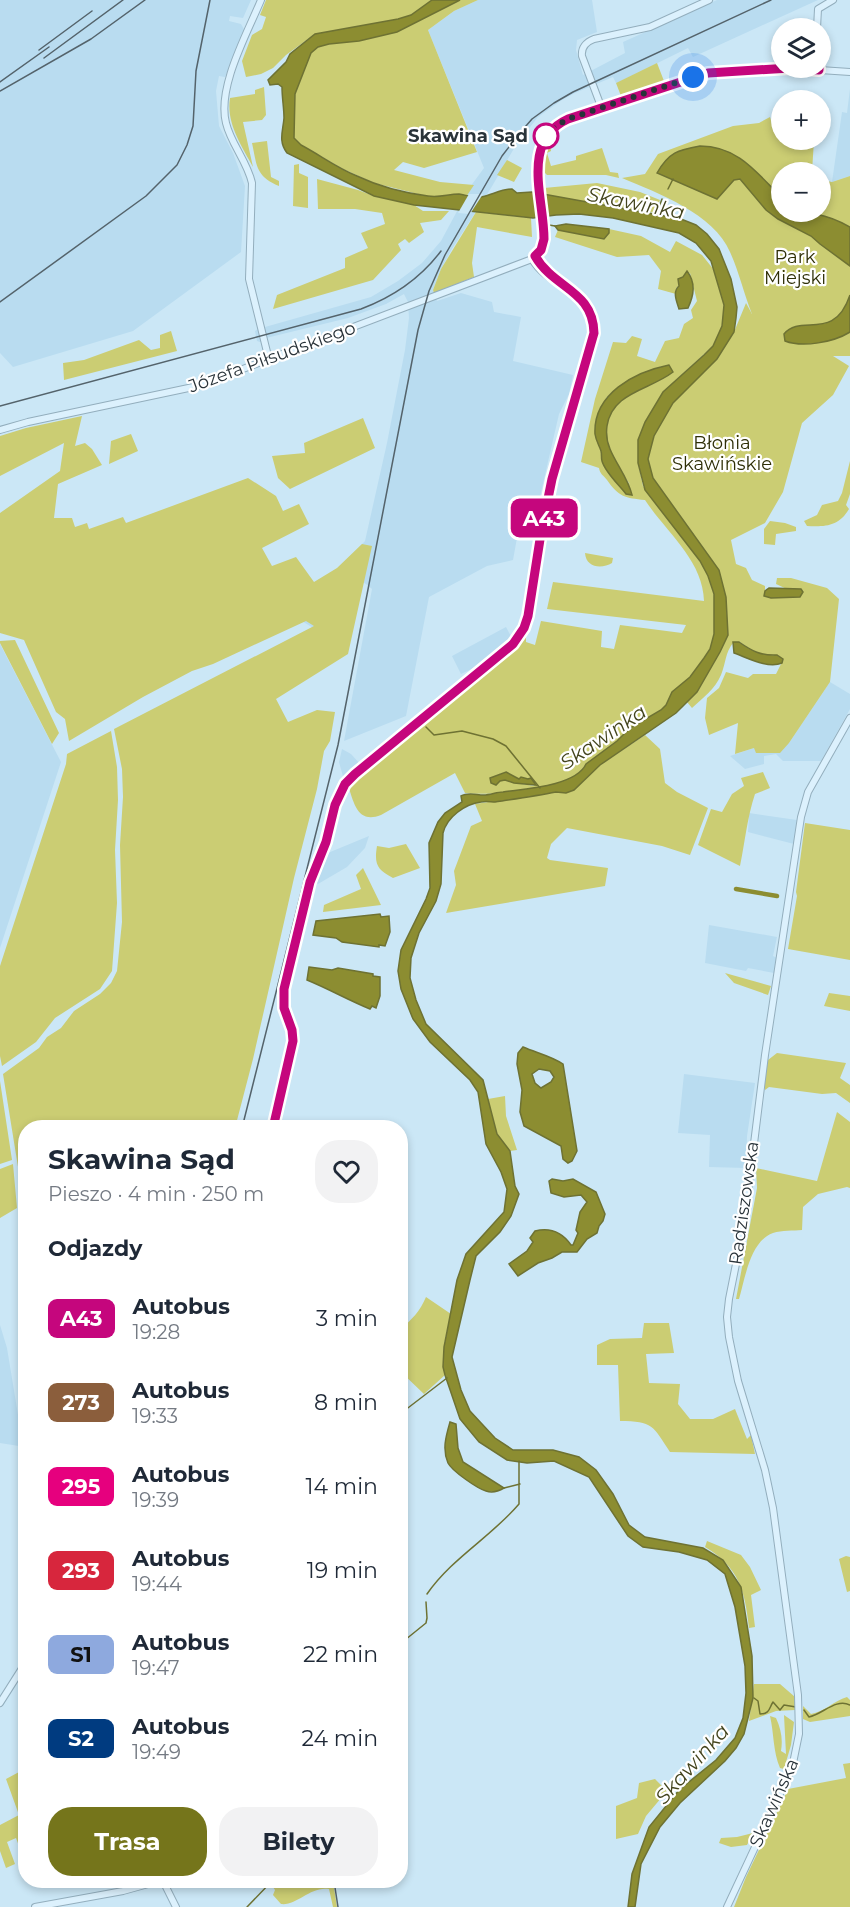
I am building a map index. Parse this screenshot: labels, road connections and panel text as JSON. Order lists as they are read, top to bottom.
{
  "streets": {
    "street": ["Józefa Piłsudskiego", "Radziszowska", "Skawińska"]
  },
  "crossings": [
    ["Radziszowska", "Skawińska"]
  ],
  "water": ["Skawinka"],
  "parks": ["Park Miejski", "Błonia Skawińskie"],
  "places": ["Skawina Sąd"],
  "lines": ["bus line A43"],
  "page": {
    "on_map": "A43",
    "map_buttons": ["+", "−"],
    "heading": [
      ["Skawina Sąd", "Pieszo · 4 min · 250 m"],
      "Odjazdy"
    ],
    "list": [
      {
        "mark": "A43",
        "name": "Autobus",
        "note": "19:28",
        "value": "3 min"
      },
      {
        "mark": "273",
        "name": "Autobus",
        "note": "19:33",
        "value": "8 min"
      },
      {
        "mark": "295",
        "name": "Autobus",
        "note": "19:39",
        "value": "14 min"
      },
      {
        "mark": "293",
        "name": "Autobus",
        "note": "19:44",
        "value": "19 min"
      },
      {
        "mark": "S1",
        "name": "Autobus",
        "note": "19:47",
        "value": "22 min"
      },
      {
        "mark": "S2",
        "name": "Autobus",
        "note": "19:49",
        "value": "24 min"
      }
    ],
    "buttons": ["Trasa", "Bilety"]
  }
}
